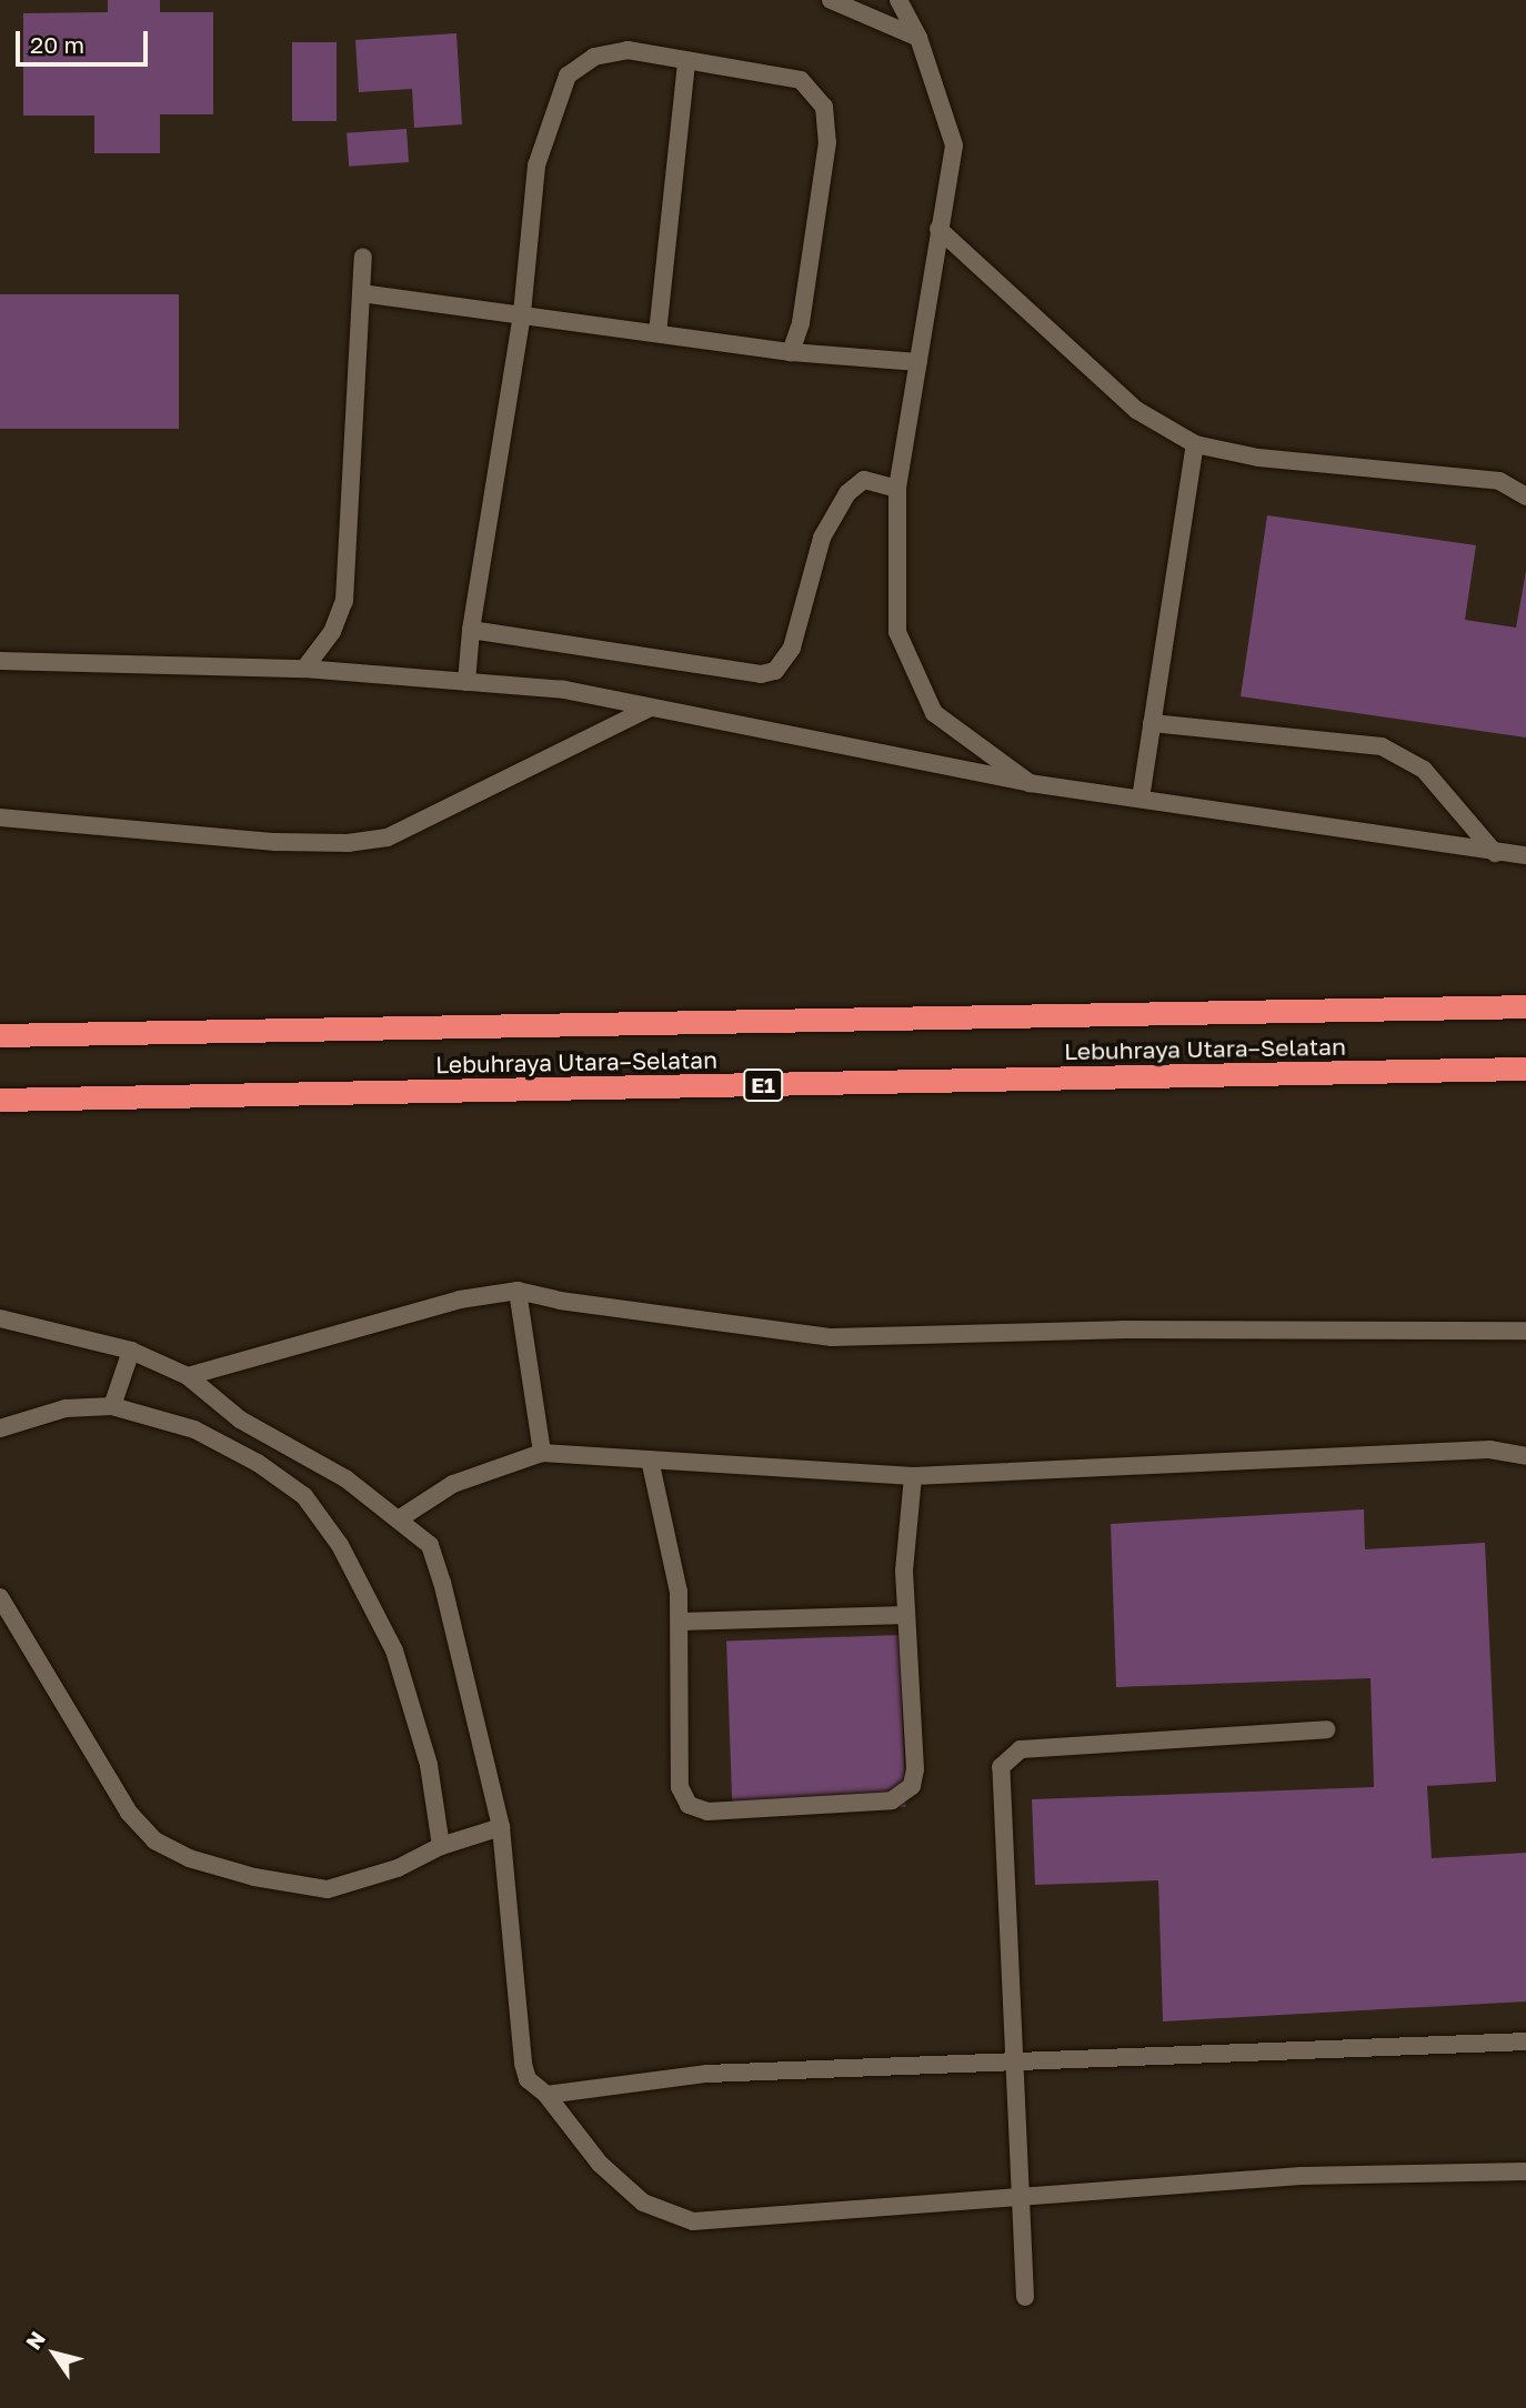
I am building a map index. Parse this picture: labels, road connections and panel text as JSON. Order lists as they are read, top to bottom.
{
  "streets": {
    "highway": ["Lebuhraya Utara–Selatan", "E1"]
  },
  "scale_bar": "20 m",
  "north": "top left"
}
